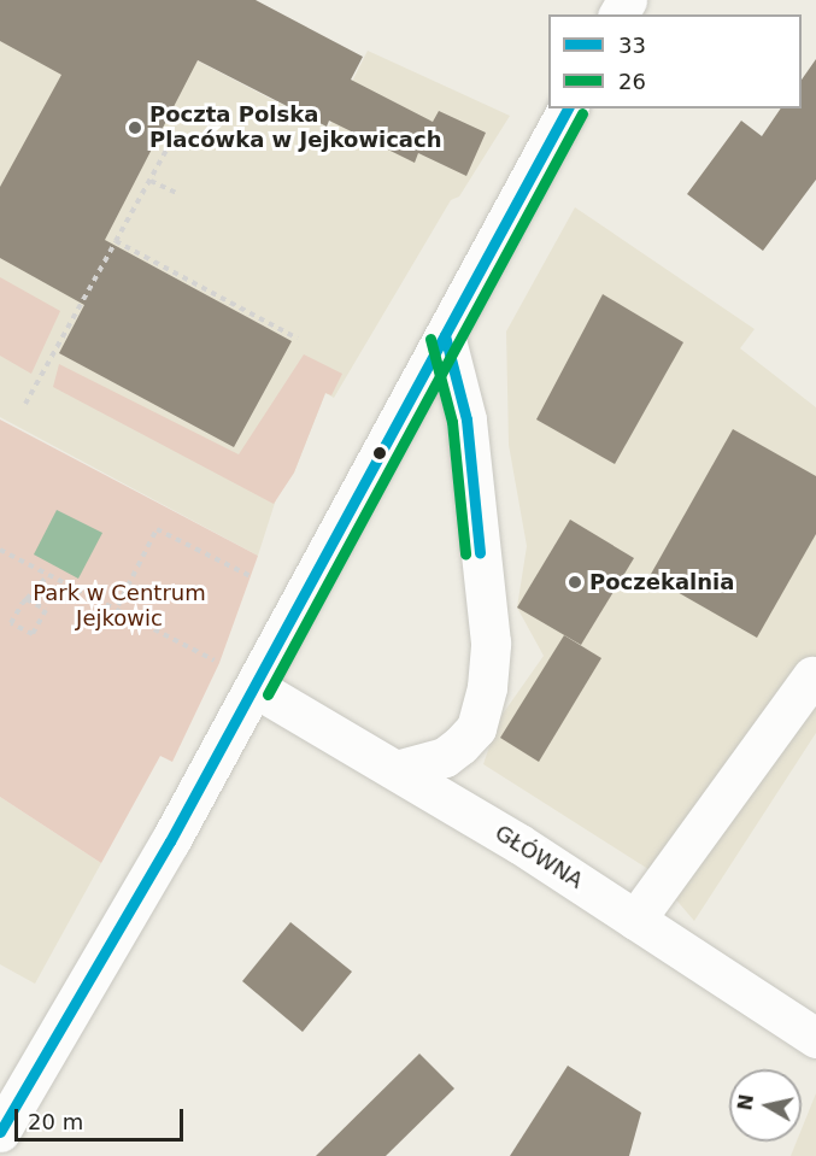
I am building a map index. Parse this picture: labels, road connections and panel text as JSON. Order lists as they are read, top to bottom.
{
  "streets": {
    "street": ["GŁÓWNA"]
  },
  "parks": ["Park w Centrum Jejkowic"],
  "places": ["Poczta Polska Placówka w Jejkowicach", "Poczekalnia"],
  "lines": ["transit line 33", "transit line 26"],
  "legend": ["33", "26"],
  "scale_bar": "20 m",
  "north": "left"
}
